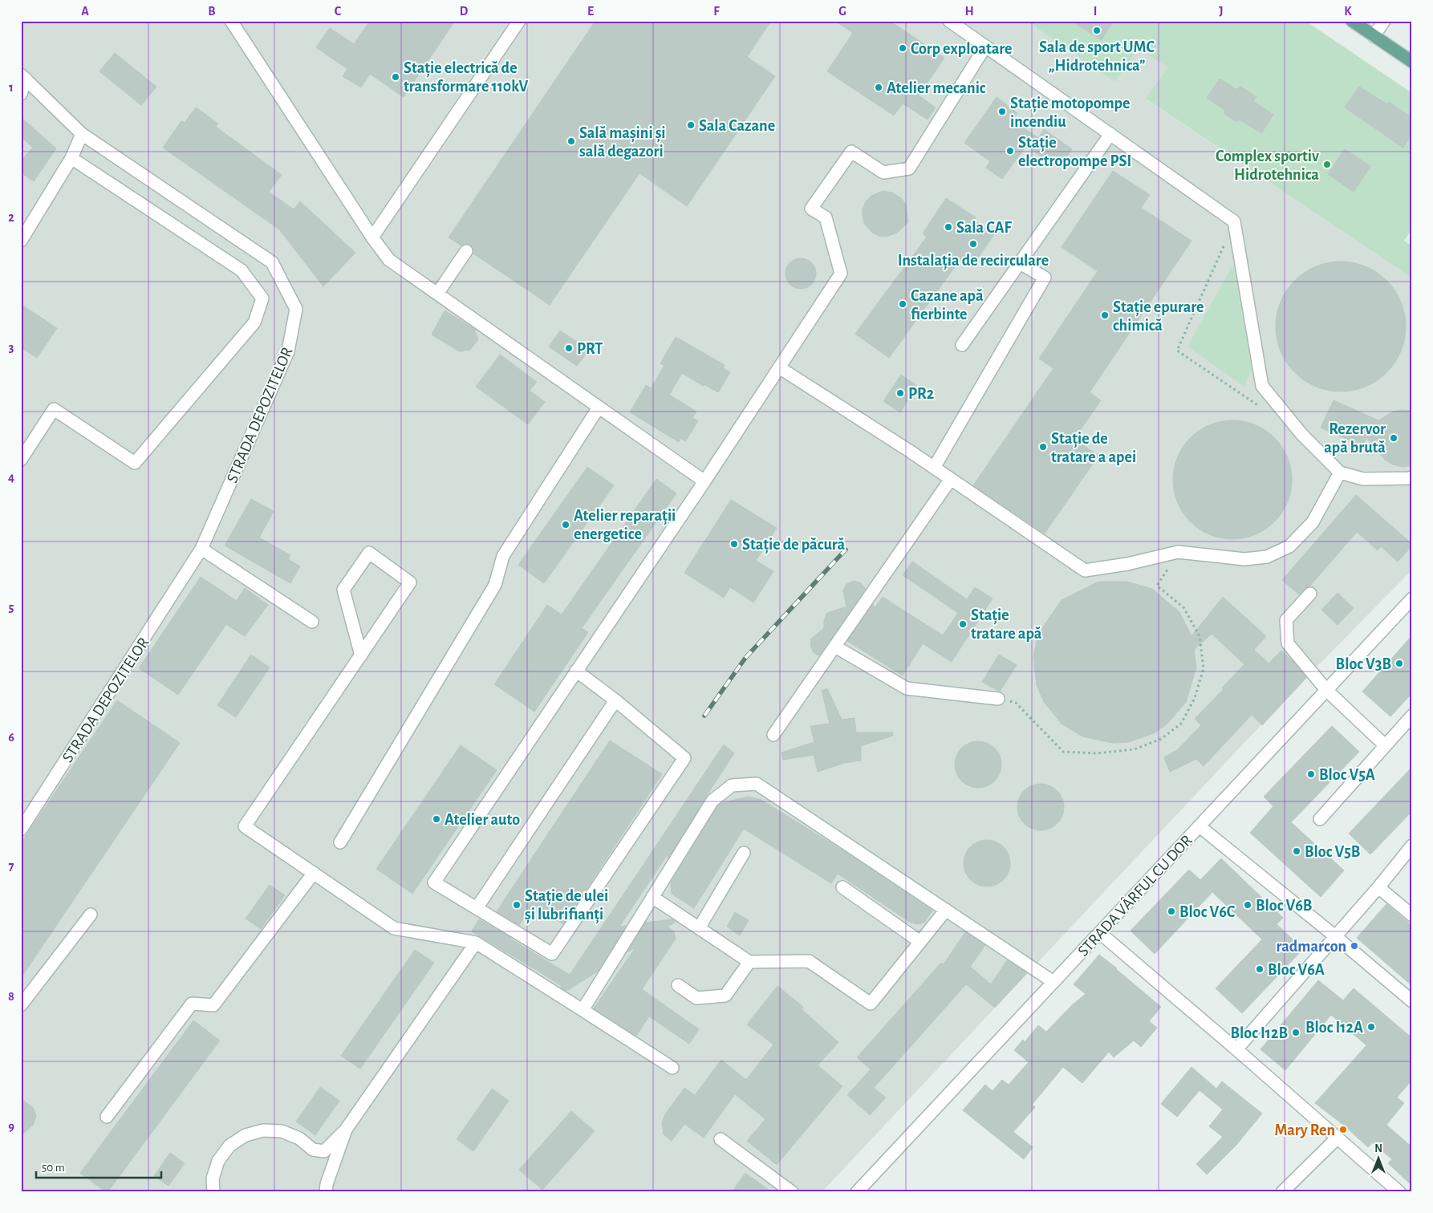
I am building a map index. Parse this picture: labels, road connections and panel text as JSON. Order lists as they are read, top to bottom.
{
  "streets": {
    "street": ["STRADA DEPOZITELOR", "STRADA VÂRFUL CU DOR"]
  },
  "places": [
    "Sala de sport UMC „Hidrotehnica”",
    "Corp exploatare",
    "Stație electrică de transformare 110kV",
    "Atelier mecanic",
    "Stație motopompe incendiu",
    "Sala Cazane",
    "Sală mașini și sală degazori",
    "Stație electropompe PSI",
    "Complex sportiv Hidrotehnica",
    "Sala CAF",
    "Instalația de recirculare",
    "Cazane apă fierbinte",
    "Stație epurare chimică",
    "PRT",
    "PR2",
    "Rezervor apă brută",
    "Stație de tratare a apei",
    "Atelier reparații energetice",
    "Stație de păcură",
    "Stație tratare apă",
    "Bloc V3B",
    "Bloc V5A",
    "Atelier auto",
    "Bloc V5B",
    "Stație de ulei și lubrifianți",
    "Bloc V6B",
    "Bloc V6C",
    "radmarcon",
    "Bloc V6A",
    "Bloc I12A",
    "Bloc I12B",
    "Mary Ren"
  ],
  "scale_bar": "50 m",
  "north": "top",
  "grid": {
    "columns": [
      "A",
      "B",
      "C",
      "D",
      "E",
      "F",
      "G",
      "H",
      "I",
      "J",
      "K"
    ],
    "rows": [
      "1",
      "2",
      "3",
      "4",
      "5",
      "6",
      "7",
      "8",
      "9"
    ]
  }
}
